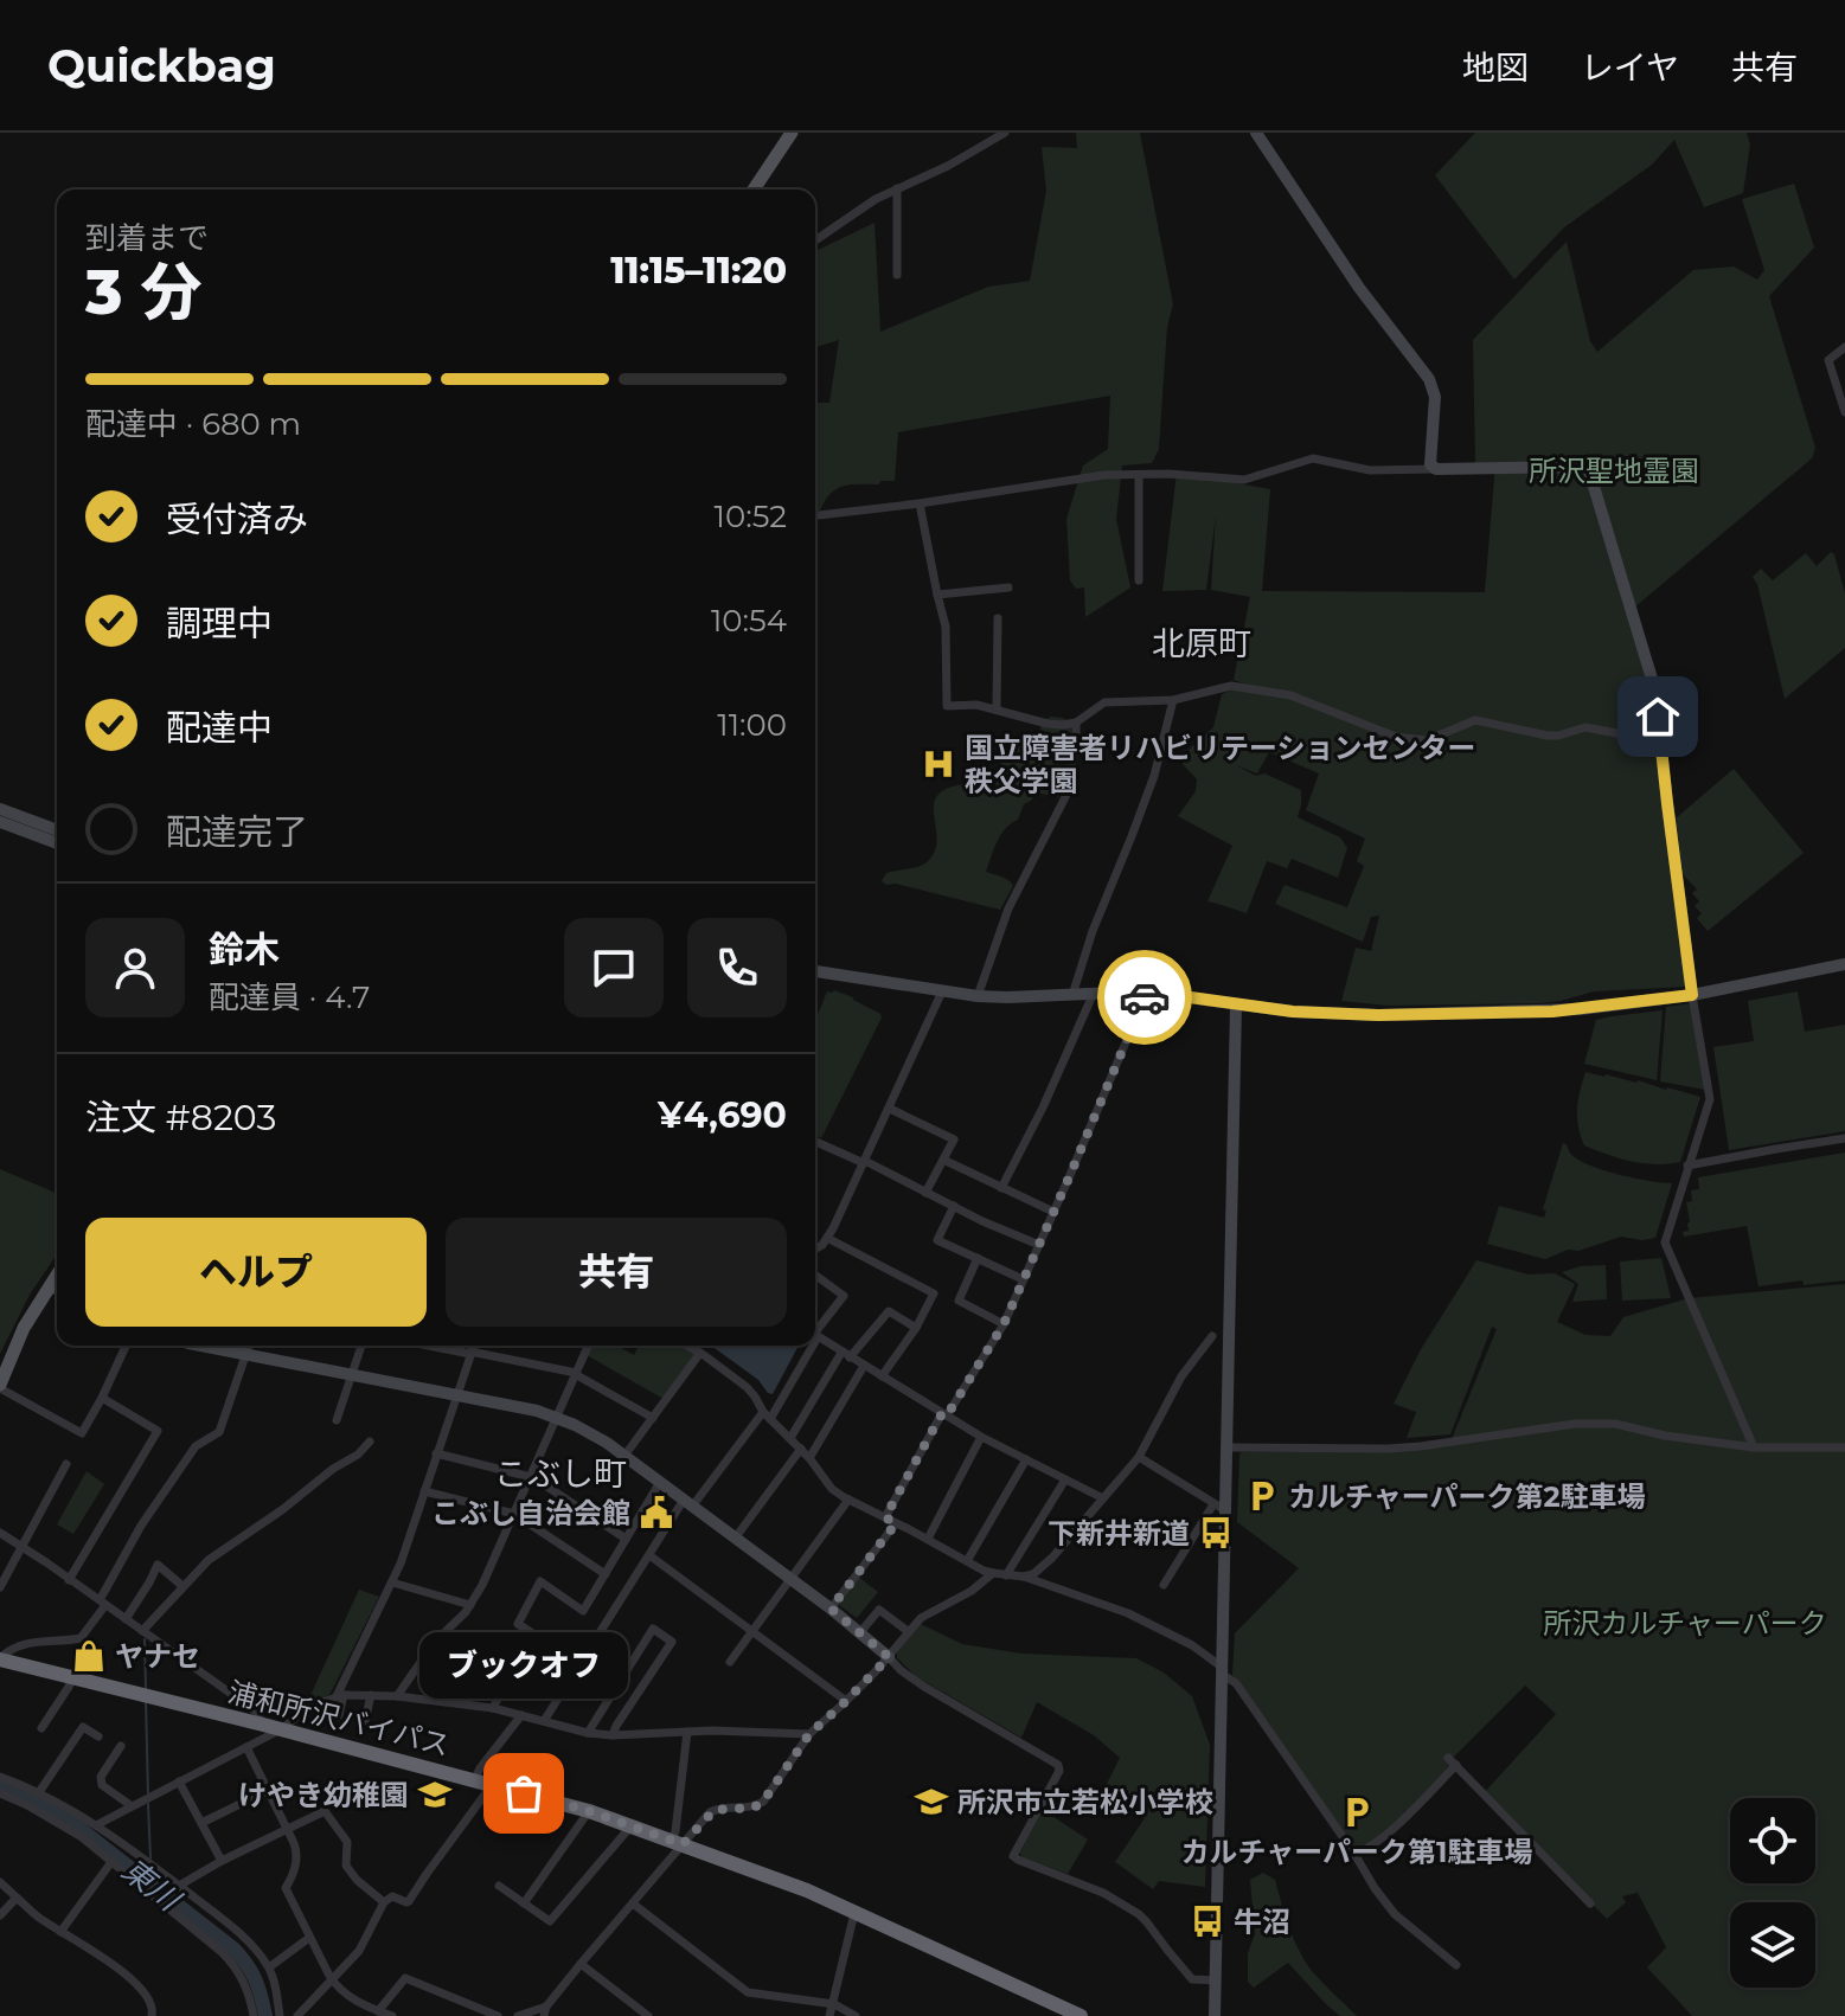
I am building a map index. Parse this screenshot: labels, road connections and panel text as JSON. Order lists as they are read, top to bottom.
{
  "streets": {
    "highway": ["浦和所沢バイパス"]
  },
  "districts": ["北原町", "こぶし町"],
  "water": ["東川"],
  "parks": ["所沢聖地霊園", "所沢カルチャーパーク"],
  "places": {
    "hospital": ["国立障害者リハビリテーションセンター 秩父学園"],
    "parking": ["カルチャーパーク第2駐車場", "カルチャーパーク第1駐車場"],
    "public building": ["こぶし自治会館"],
    "bus stop": ["下新井新道", "牛沼"],
    "shop": ["ヤナセ"],
    "other": ["ブックオフ"],
    "school or university": ["けやき幼稚園", "所沢市立若松小学校"]
  },
  "page": {
    "header": "Quickbag",
    "nav": ["地図", "レイヤ", "共有"],
    "heading": ["3 分", "到着まで", "11:15–11:20"],
    "panel": [
      "鈴木",
      "配達員 · 4.7",
      "注文 #8203",
      "¥4,690"
    ],
    "bar": "配達中 · 680 m",
    "list": [
      ["受付済み", "10:52"],
      ["調理中", "10:54"],
      ["配達中", "11:00"],
      "配達完了"
    ],
    "buttons": ["ヘルプ", "共有"],
    "bubble": "ブックオフ"
  }
}
